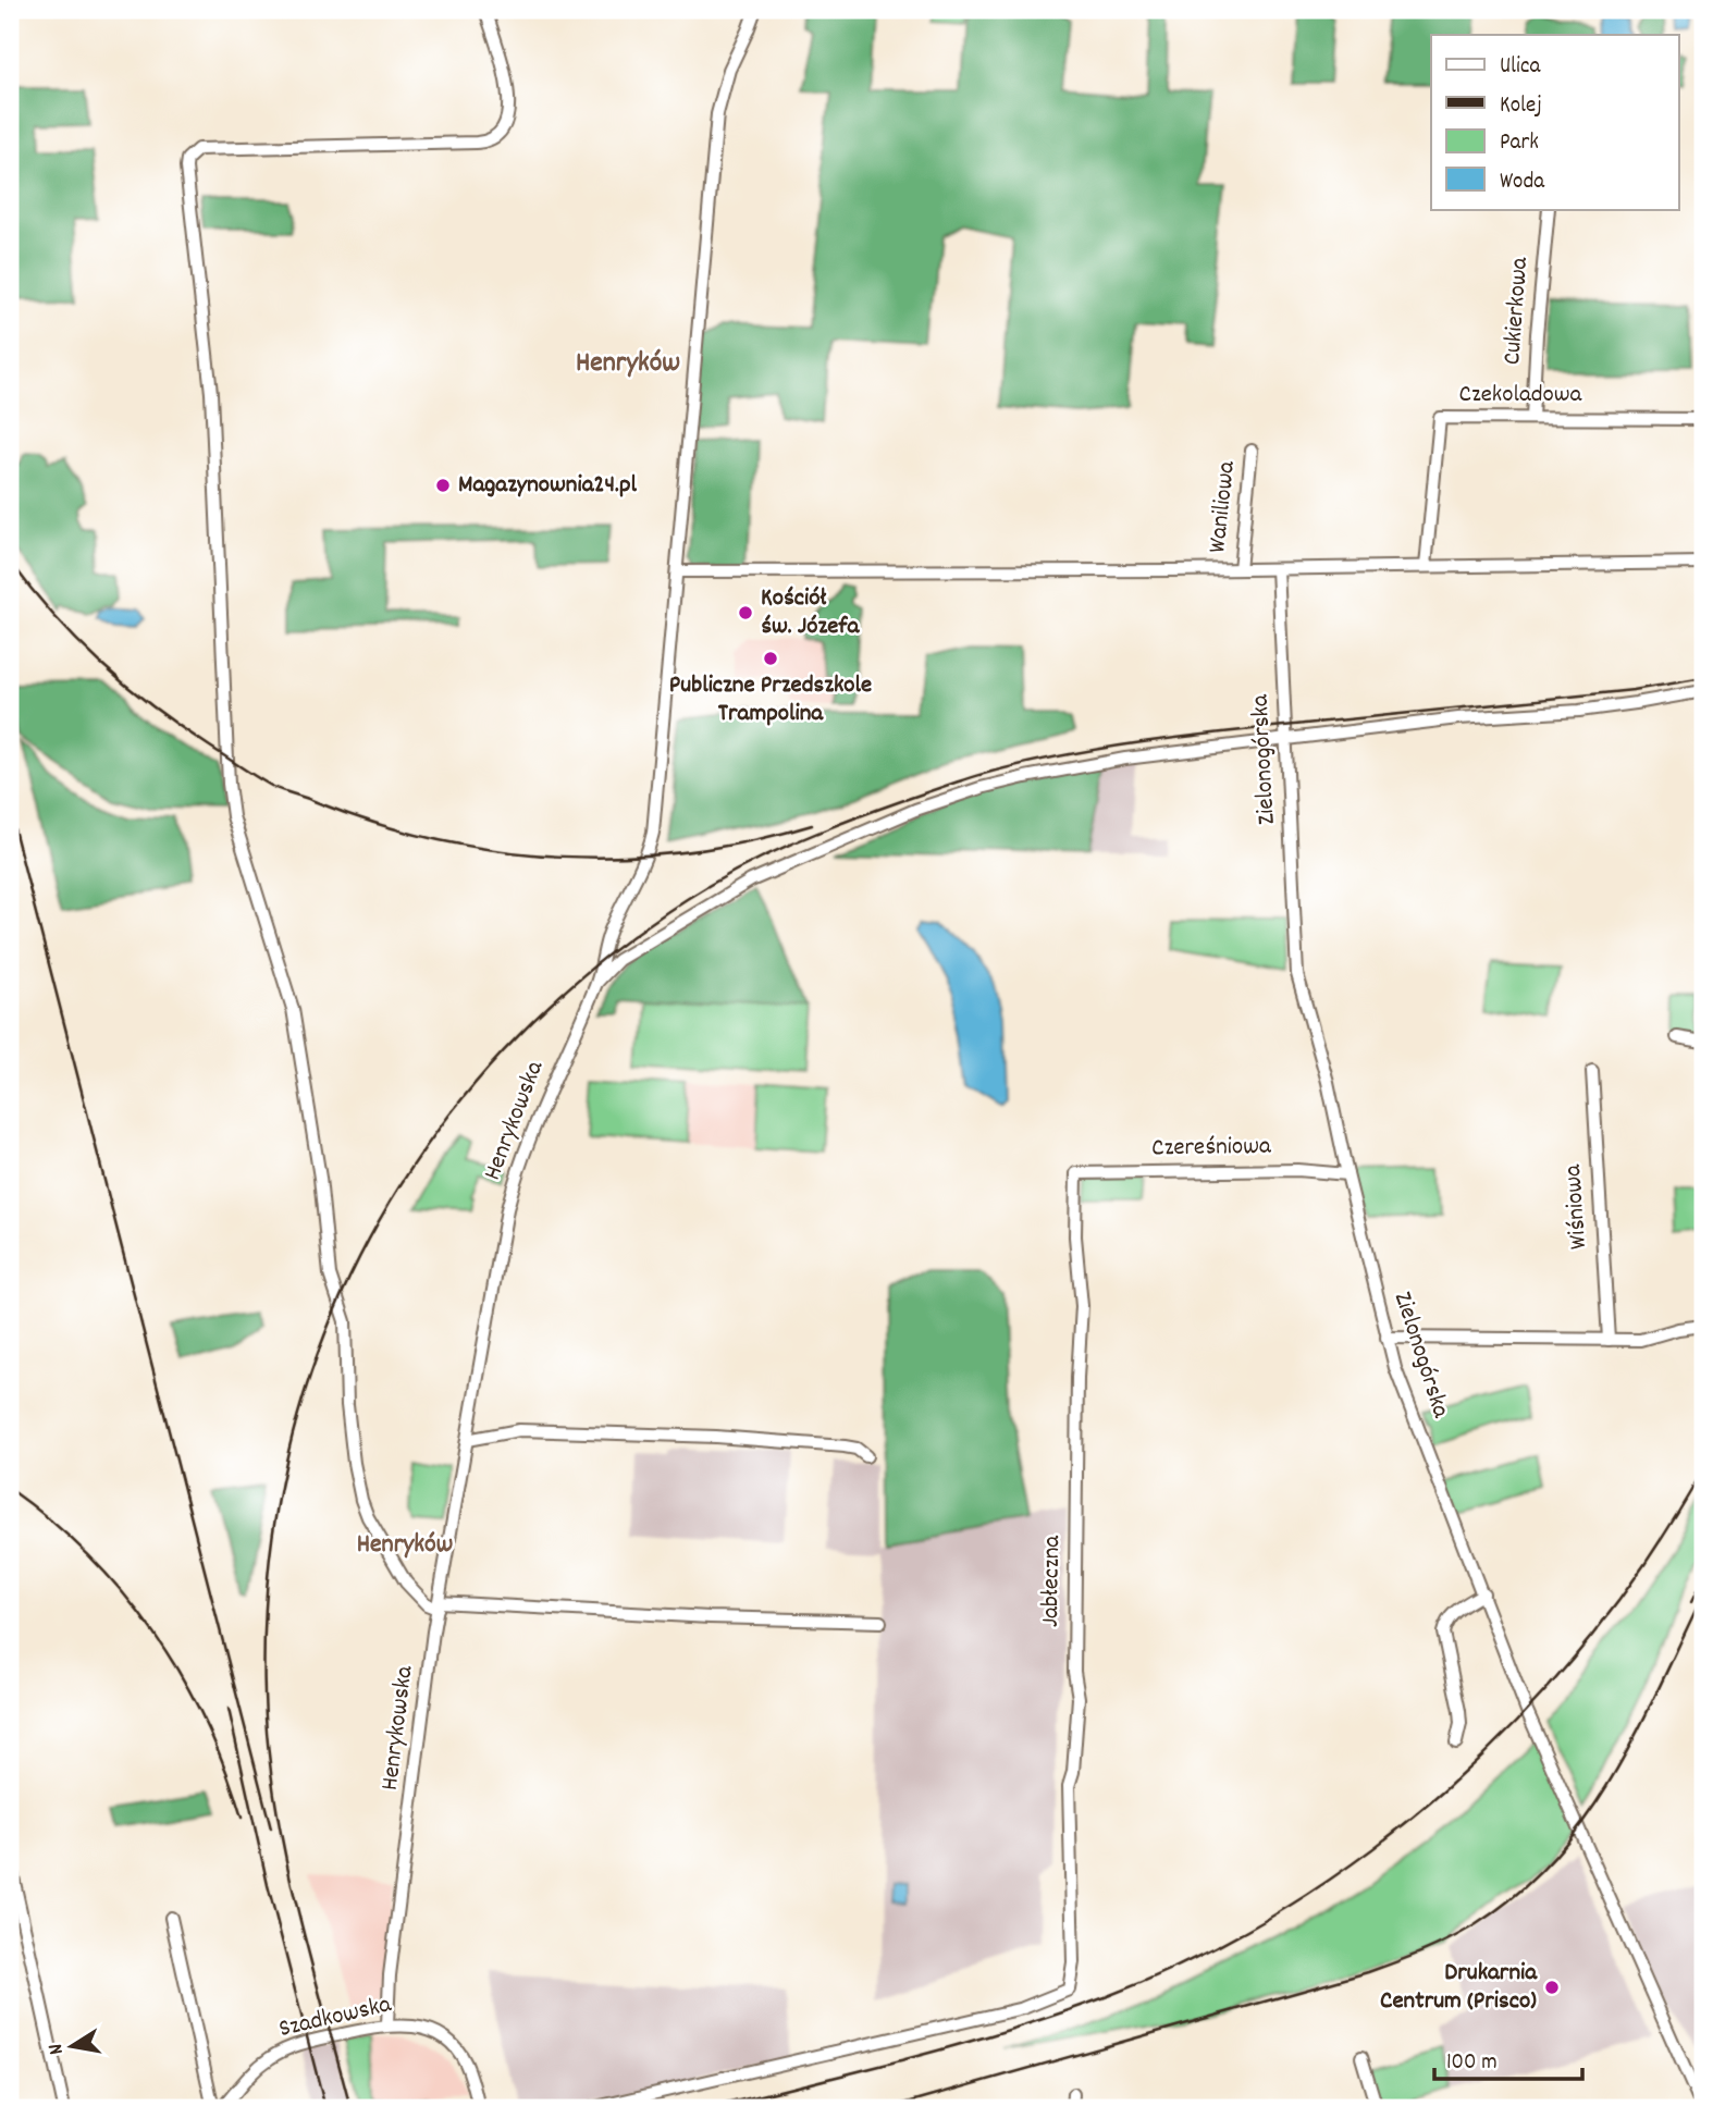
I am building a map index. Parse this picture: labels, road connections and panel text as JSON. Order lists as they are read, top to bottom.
{
  "streets": {
    "street": [
      "Cukierkowa",
      "Czekoladowa",
      "Waniliowa",
      "Zielonogórska",
      "Henrykowska",
      "Czereśniowa",
      "Wiśniowa",
      "Jabłeczna",
      "Szadkowska"
    ]
  },
  "crossings": [
    ["Cukierkowa", "Czekoladowa"],
    ["Zielonogórska", "Czereśniowa"],
    ["Henrykowska", "Szadkowska"],
    ["Czereśniowa", "Jabłeczna"]
  ],
  "districts": ["Henryków", "Henryków"],
  "places": [
    "Magazynownia24.pl",
    "Kościół św. Józefa",
    "Publiczne Przedszkole Trampolina",
    "Drukarnia Centrum (Prisco)"
  ],
  "legend": [
    "Ulica",
    "Kolej",
    "Park",
    "Woda"
  ],
  "scale_bar": "100 m",
  "north": "left"
}
